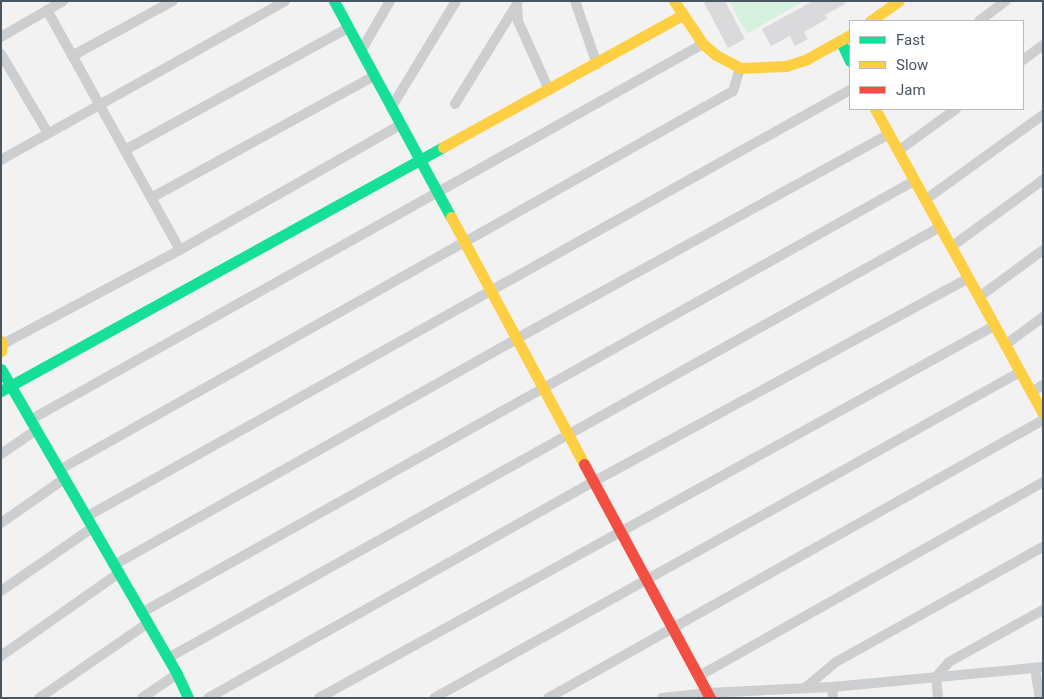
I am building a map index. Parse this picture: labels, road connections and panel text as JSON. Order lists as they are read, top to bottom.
{
  "legend": ["Fast", "Slow", "Jam"]
}
